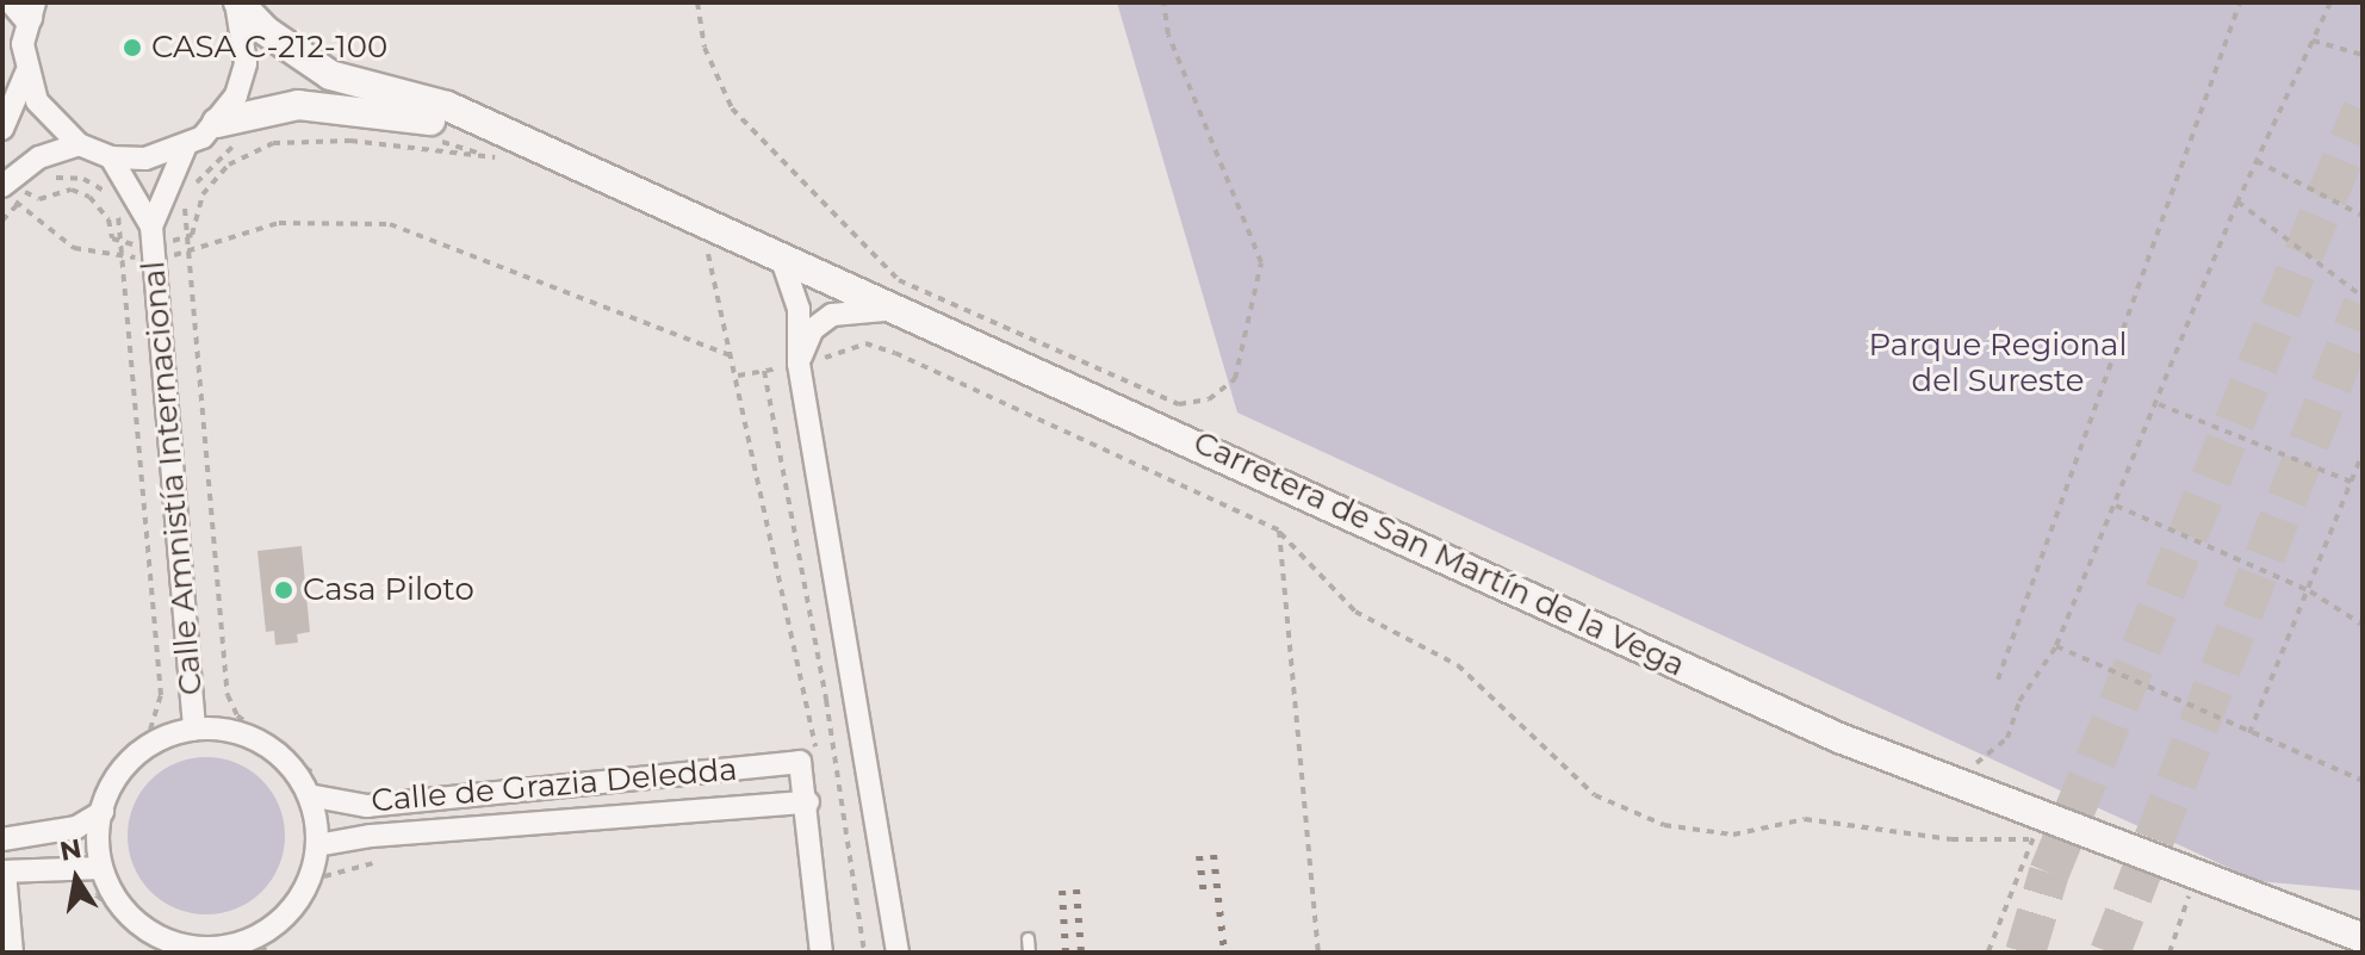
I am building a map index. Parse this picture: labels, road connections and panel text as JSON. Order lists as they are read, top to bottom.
{
  "streets": {
    "street": ["Calle Amnistía Internacional", "Carretera de San Martín de la Vega", "Calle de Grazia Deledda"]
  },
  "crossings": [
    ["Calle Amnistía Internacional", "Calle de Grazia Deledda"]
  ],
  "parks": ["Parque Regional del Sureste"],
  "places": ["CASA C-212-100", "Casa Piloto"],
  "north": "top"
}
